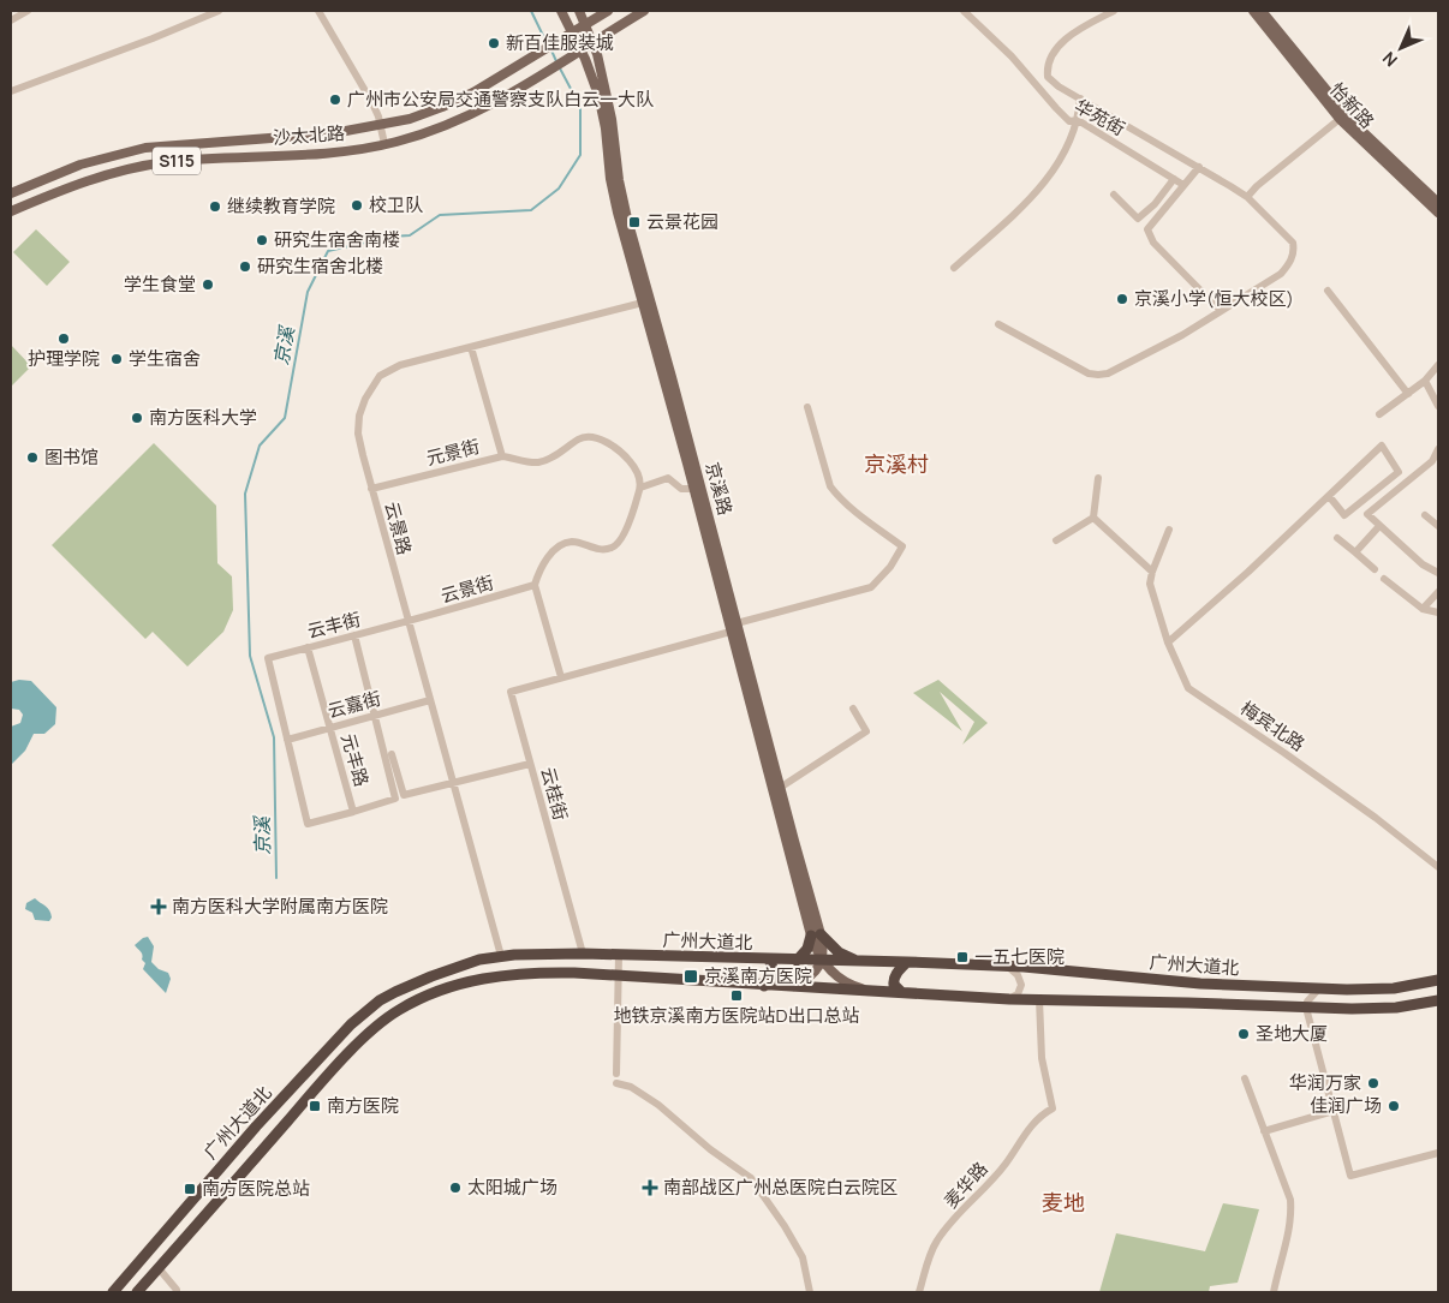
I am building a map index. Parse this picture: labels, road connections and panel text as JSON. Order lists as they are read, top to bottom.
{
  "streets": {
    "highway": ["广州大道北"],
    "main road": [
      "怡新路",
      "沙太北路",
      "S115",
      "京溪路"
    ],
    "street": [
      "华苑街",
      "元景街",
      "云景路",
      "云景街",
      "云丰街",
      "云嘉街",
      "梅宾北路",
      "元丰路",
      "云桂街",
      "麦华路"
    ]
  },
  "crossings": [
    ["沙太北路", "S115"],
    ["沙太北路", "京溪路"],
    ["S115", "京溪路"],
    ["元景街", "云景路"],
    ["京溪路", "云景路"],
    ["京溪路", "云桂街"],
    ["京溪路", "广州大道北"],
    ["云景路", "云景街"],
    ["云景路", "云丰街"],
    ["云景路", "云嘉街"],
    ["云景路", "广州大道北"],
    ["云景街", "云丰街"],
    ["云丰街", "元丰路"],
    ["云嘉街", "元丰路"],
    ["云桂街", "广州大道北"],
    ["广州大道北", "麦华路"]
  ],
  "districts": ["京溪村", "麦地"],
  "water": ["京溪"],
  "places": {
    "other": [
      "新百佳服装城",
      "广州市公安局交通警察支队白云一大队",
      "校卫队",
      "继续教育学院",
      "研究生宿舍南楼",
      "研究生宿舍北楼",
      "学生食堂",
      "京溪小学(恒大校区)",
      "护理学院",
      "学生宿舍",
      "南方医科大学",
      "图书馆",
      "圣地大厦",
      "华润万家",
      "佳润广场",
      "太阳城广场"
    ],
    "transit": [
      "云景花园",
      "一五七医院",
      "京溪南方医院",
      "地铁京溪南方医院站D出口总站",
      "南方医院",
      "南方医院总站"
    ],
    "health": ["南方医科大学附属南方医院", "南部战区广州总医院白云院区"]
  },
  "north": "bottom left"
}
